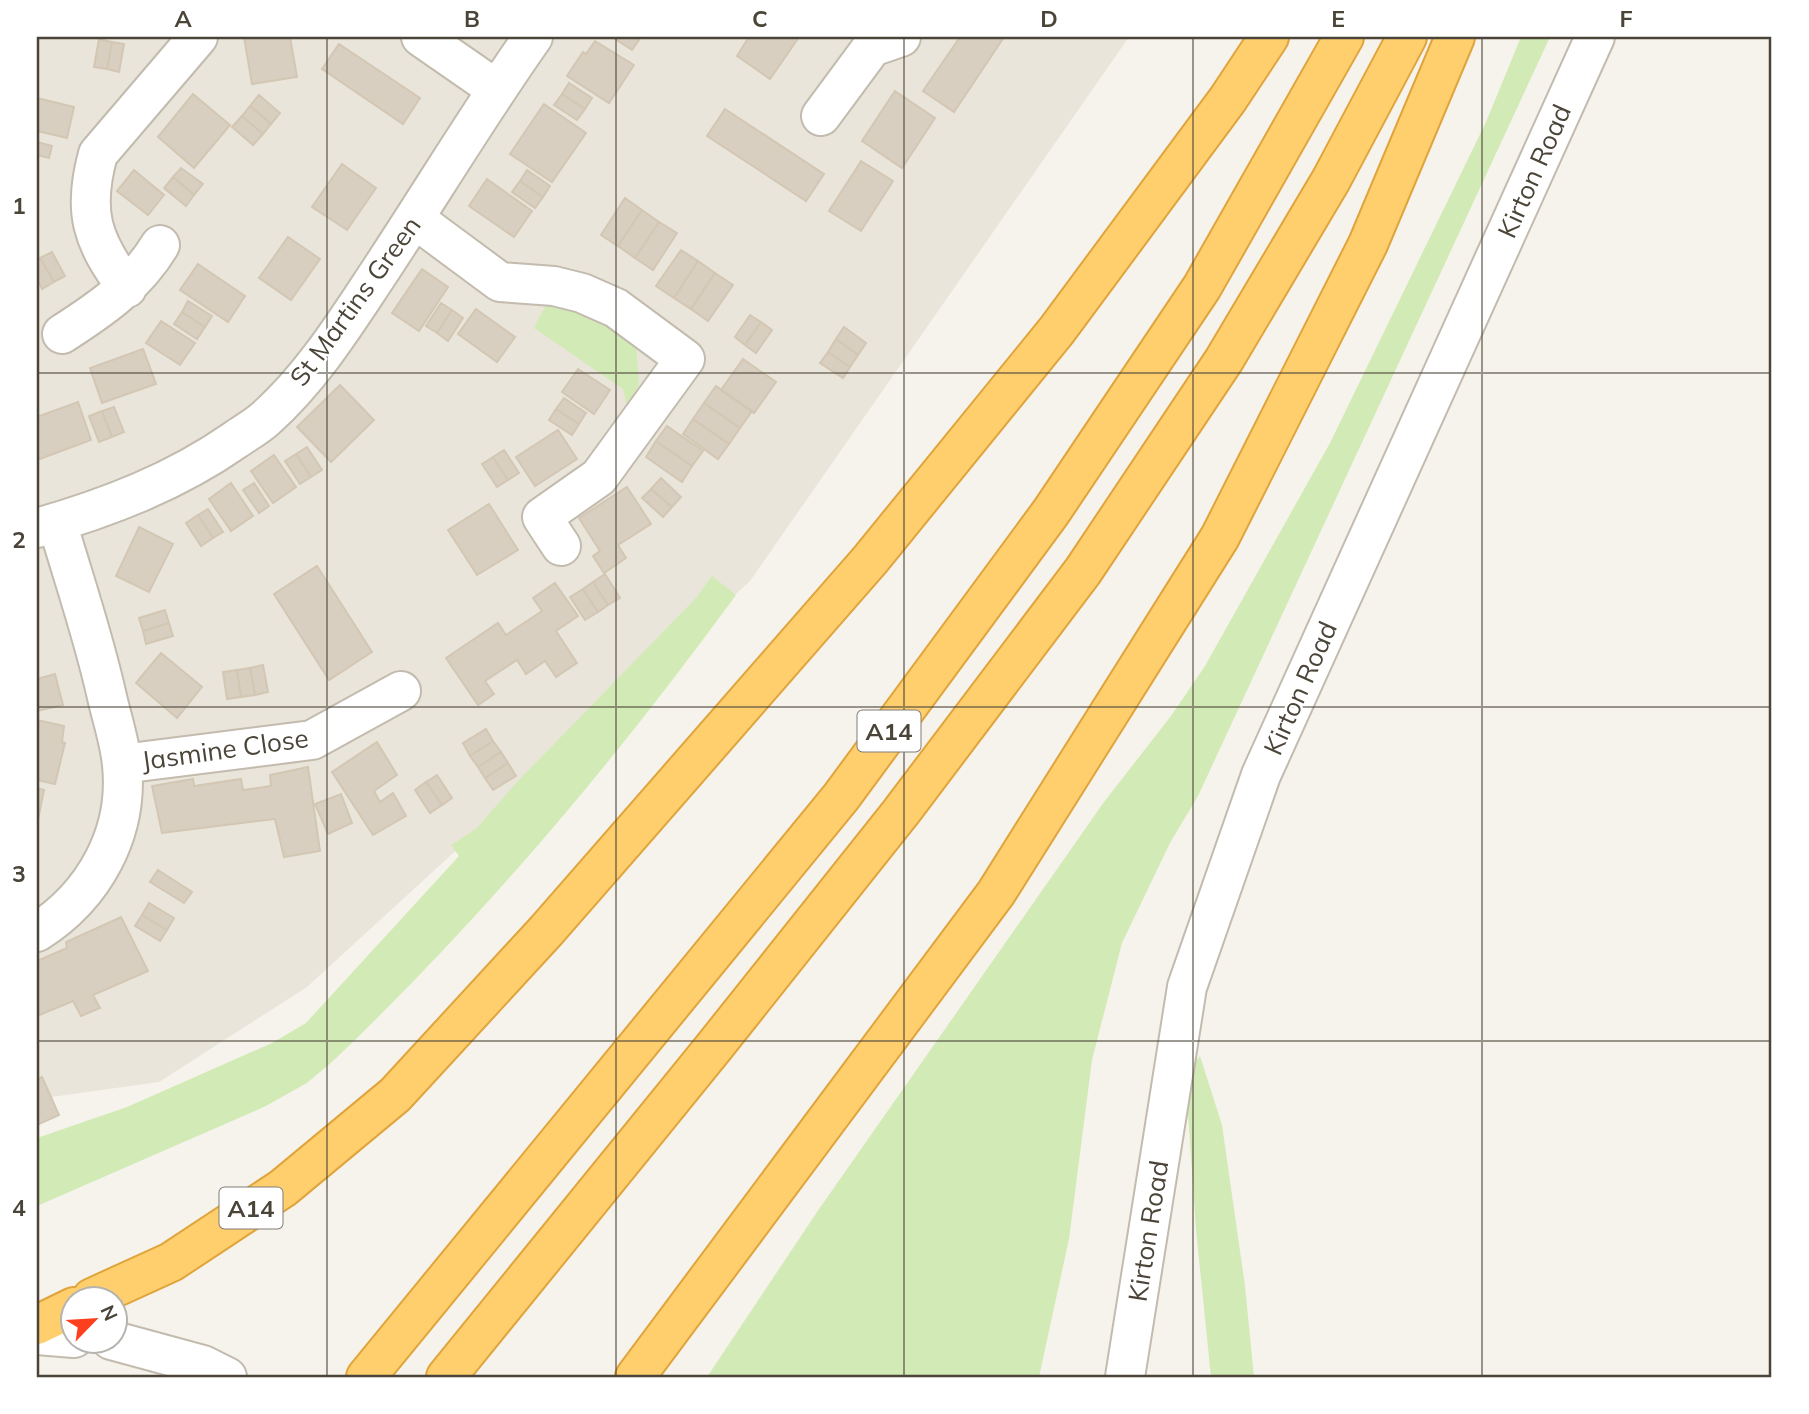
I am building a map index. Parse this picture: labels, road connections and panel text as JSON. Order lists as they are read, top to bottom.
{
  "streets": {
    "highway": ["A14"],
    "street": ["Kirton Road", "St Martins Green", "Jasmine Close"]
  },
  "crossings": [
    ["St Martins Green", "Jasmine Close"]
  ],
  "north": "top right",
  "grid": {
    "columns": [
      "A",
      "B",
      "C",
      "D",
      "E",
      "F"
    ],
    "rows": [
      "1",
      "2",
      "3",
      "4"
    ]
  }
}
